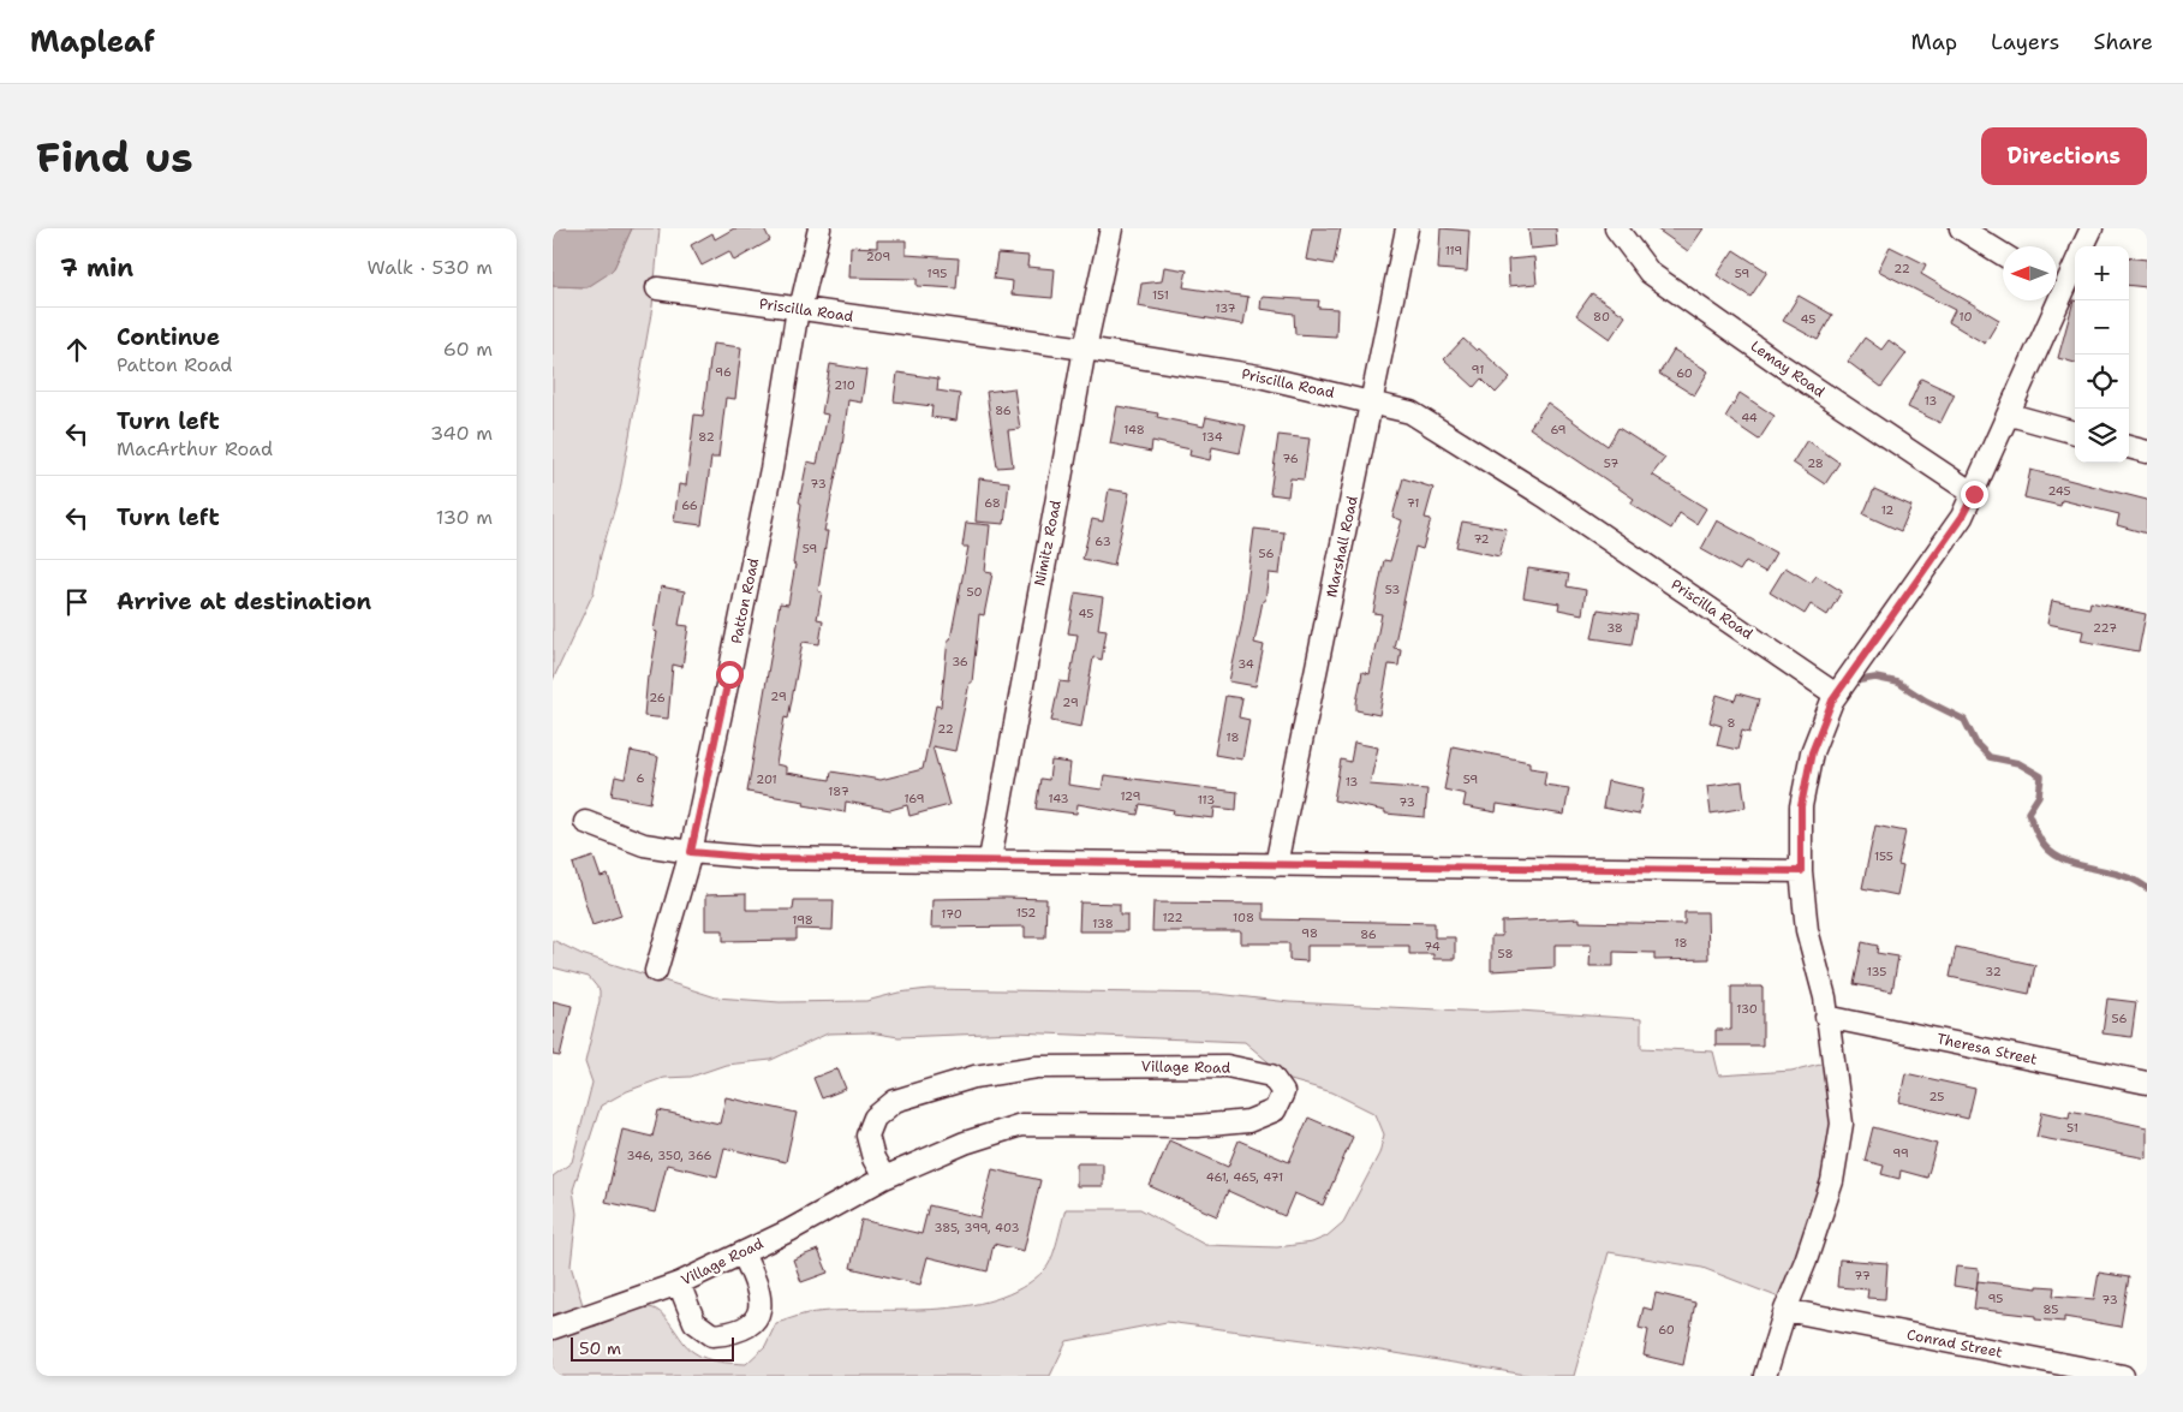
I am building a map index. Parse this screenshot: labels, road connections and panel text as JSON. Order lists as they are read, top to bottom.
{
  "streets": {
    "street": [
      "Priscilla Road",
      "Lemay Road",
      "Nimitz Road",
      "Marshall Road",
      "Patton Road",
      "Theresa Street",
      "Village Road",
      "Conrad Street"
    ]
  },
  "crossings": [
    ["Priscilla Road", "Nimitz Road"],
    ["Priscilla Road", "Marshall Road"],
    ["Priscilla Road", "Patton Road"]
  ],
  "house_numbers": [
    "119",
    "209",
    "22",
    "195",
    "59",
    "151",
    "137",
    "80",
    "10",
    "45",
    "91",
    "96",
    "60",
    "210",
    "13",
    "86",
    "44",
    "148",
    "69",
    "82",
    "134",
    "76",
    "57",
    "28",
    "73",
    "245",
    "68",
    "71",
    "66",
    "12",
    "72",
    "63",
    "59",
    "56",
    "53",
    "50",
    "45",
    "38",
    "227",
    "36",
    "34",
    "29",
    "26",
    "29",
    "8",
    "22",
    "18",
    "6",
    "201",
    "59",
    "13",
    "187",
    "129",
    "169",
    "143",
    "113",
    "73",
    "155",
    "152",
    "170",
    "122",
    "108",
    "198",
    "138",
    "98",
    "86",
    "18",
    "74",
    "58",
    "135",
    "32",
    "130",
    "56",
    "25",
    "51",
    "99",
    "346, 350, 366",
    "461, 465, 471",
    "385, 399, 403",
    "77",
    "95",
    "73",
    "85",
    "60"
  ],
  "scale_bar": "50 m",
  "north": "left",
  "page": {
    "header": "Mapleaf",
    "nav": ["Map", "Layers", "Share"],
    "buttons": "Directions",
    "title": "Find us",
    "heading": ["7 min", "Walk · 530 m"],
    "map_buttons": ["+", "−"],
    "list": [
      ["Continue", "Patton Road", "60 m"],
      ["Turn left", "MacArthur Road", "340 m"],
      ["Turn left", "130 m"],
      "Arrive at destination"
    ],
    "scale": "50 m"
  }
}
